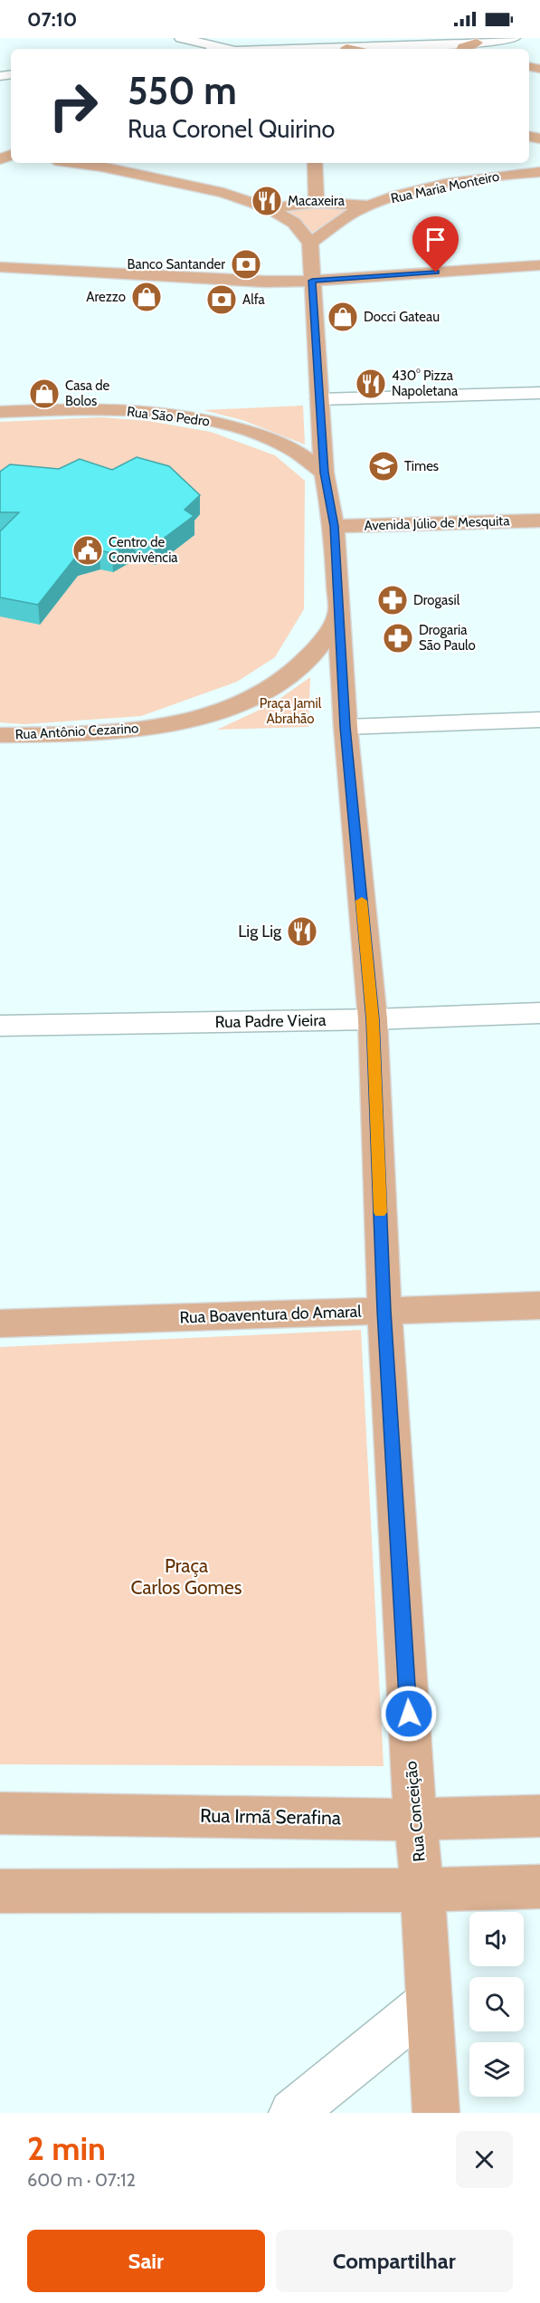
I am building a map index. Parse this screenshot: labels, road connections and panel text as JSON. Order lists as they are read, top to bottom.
{
  "streets": {
    "main road": [
      "Rua Maria Monteiro",
      "Rua São Pedro",
      "Avenida Júlio de Mesquita",
      "Rua Antônio Cezarino",
      "Rua Boaventura do Amaral",
      "Rua Conceição",
      "Rua Irmã Serafina"
    ],
    "street": ["Rua Padre Vieira"]
  },
  "crossings": [
    ["Rua Maria Monteiro", "Rua Conceição"],
    ["Rua São Pedro", "Rua Conceição"],
    ["Avenida Júlio de Mesquita", "Rua Conceição"],
    ["Rua Antônio Cezarino", "Rua Conceição"],
    ["Rua Padre Vieira", "Rua Conceição"],
    ["Rua Boaventura do Amaral", "Rua Conceição"],
    ["Rua Conceição", "Rua Irmã Serafina"]
  ],
  "parks": ["Praça Jamil Abrahão", "Praça Carlos Gomes"],
  "places": {
    "restaurant": ["Macaxeira", "430° Pizza Napoletana", "Lig Lig"],
    "bank": ["Banco Santander", "Alfa"],
    "shop": ["Arezzo", "Docci Gateau", "Casa de Bolos"],
    "school or university": ["Times"],
    "public building": ["Centro de Convivência"],
    "pharmacy": ["Drogasil", "Drogaria São Paulo"]
  },
  "page": {
    "status": "07:10",
    "turn": ["550 m", "Rua Coronel Quirino"],
    "heading": ["2 min", "600 m · 07:12"],
    "buttons": ["Sair", "Compartilhar"]
  }
}
